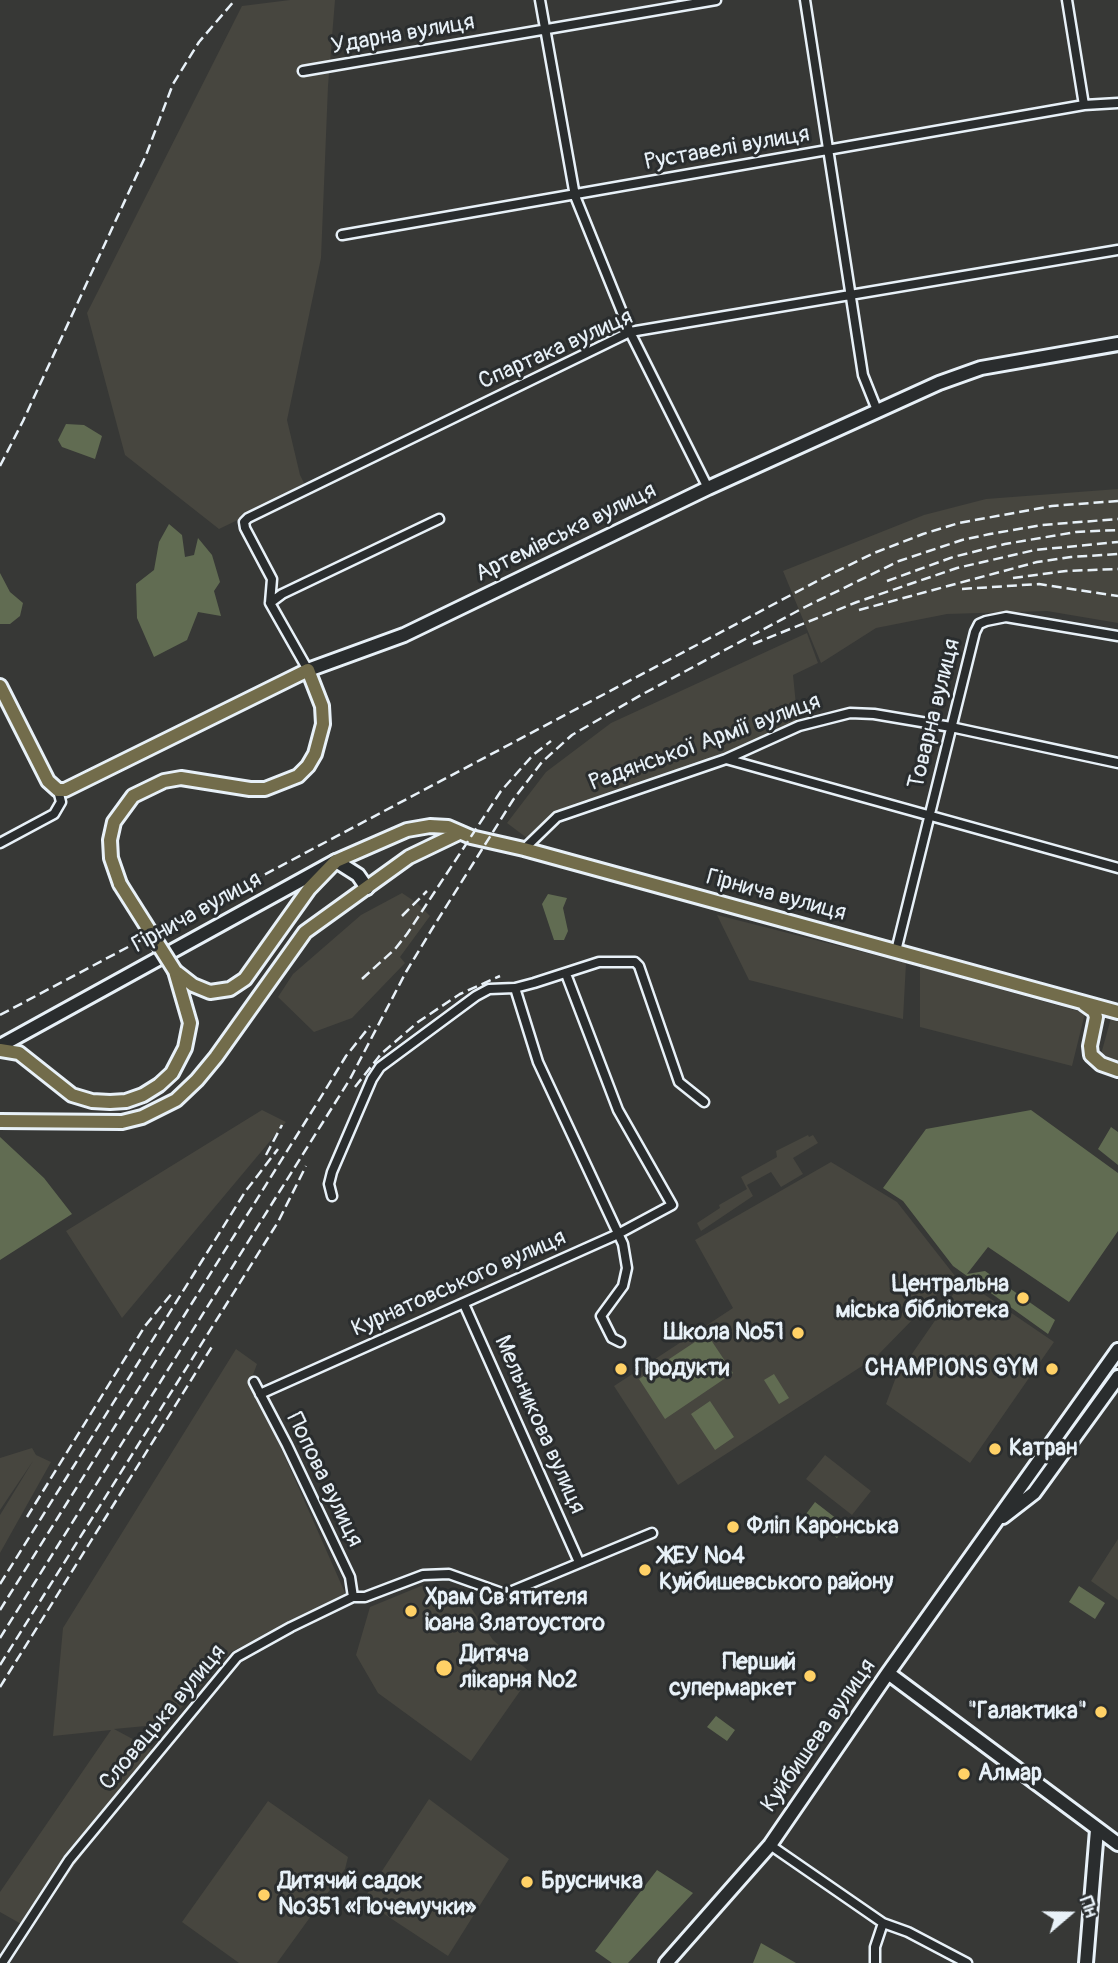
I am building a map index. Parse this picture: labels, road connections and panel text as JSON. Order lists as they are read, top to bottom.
{
  "streets": {
    "main road": ["Артемівська вулиця", "Гірнича вулиця", "Куйбишева вулиця"],
    "street": [
      "Ударна вулиця",
      "Руставелі вулиця",
      "Спартака вулиця",
      "Товарна вулиця",
      "Радянської Армії вулиця",
      "Курнатовського вулиця",
      "Мельникова вулиця",
      "Попова вулиця",
      "Словацька вулиця"
    ]
  },
  "crossings": [
    ["Спартака вулиця", "Артемівська вулиця"],
    ["Товарна вулиця", "Радянської Армії вулиця"],
    ["Товарна вулиця", "Гірнича вулиця"],
    ["Радянської Армії вулиця", "Гірнича вулиця"],
    ["Курнатовського вулиця", "Мельникова вулиця"],
    ["Курнатовського вулиця", "Попова вулиця"],
    ["Мельникова вулиця", "Словацька вулиця"],
    ["Попова вулиця", "Словацька вулиця"]
  ],
  "places": [
    "Центральна міська бібліотека",
    "Школа №51",
    "Продукти",
    "CHAMPIONS GYM",
    "Катран",
    "Фліп Каронська",
    "ЖЕУ №4 Куйбишевського району",
    "Храм Св'ятителя іоана Златоустого",
    "Дитяча лікарня №2",
    "Перший супермаркет",
    "\"Галактика\"",
    "Алмар",
    "Брусничка",
    "Дитячий садок №351 «Почемучки»"
  ],
  "north": "right"
}
